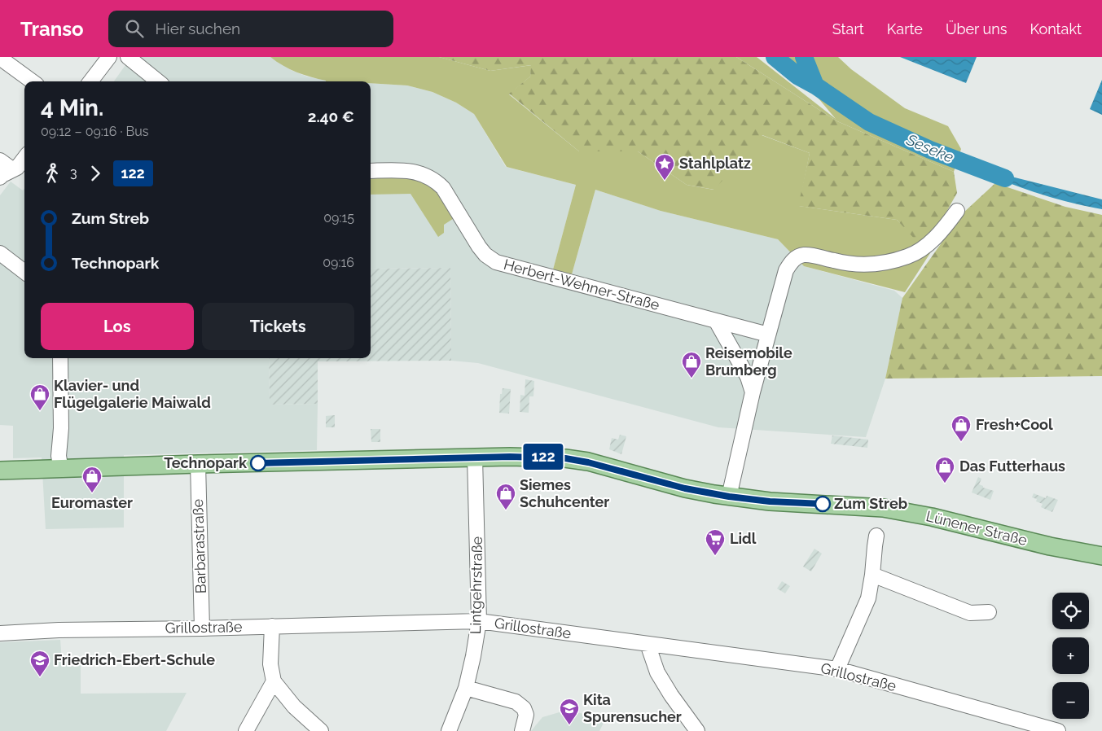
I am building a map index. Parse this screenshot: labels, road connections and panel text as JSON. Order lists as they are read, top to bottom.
{
  "streets": {
    "main road": ["Lünener Straße"],
    "street": [
      "Herbert-Wehner-Straße",
      "Barbarastraße",
      "Lintgehrstraße",
      "Grillostraße"
    ]
  },
  "crossings": [
    ["Lünener Straße", "Barbarastraße"],
    ["Lünener Straße", "Lintgehrstraße"],
    ["Barbarastraße", "Grillostraße"],
    ["Lintgehrstraße", "Grillostraße"]
  ],
  "water": ["Seseke"],
  "places": {
    "place": ["Stahlplatz"],
    "shop": [
      "Reisemobile Brumberg",
      "Klavier- und Flügelgalerie Maiwald",
      "Fresh+Cool",
      "Das Futterhaus",
      "Euromaster",
      "Siemes Schuhcenter"
    ],
    "other": ["Technopark", "Zum Streb"],
    "supermarket": ["Lidl"],
    "school or university": ["Friedrich-Ebert-Schule", "Kita Spurensucher"]
  },
  "lines": ["bus line 122"],
  "page": {
    "header": "Transo",
    "search": "Hier suchen",
    "nav": [
      "Start",
      "Karte",
      "Über uns",
      "Kontakt"
    ],
    "on_map": "122",
    "heading": ["4 Min.", "09:12 – 09:16 · Bus", "2.40 €"],
    "legs": ["3", "122"],
    "list": [
      {
        "name": "Zum Streb",
        "value": "09:15"
      },
      {
        "name": "Technopark",
        "value": "09:16"
      }
    ],
    "buttons": ["Los", "Tickets"],
    "map_buttons": ["+", "−"]
  }
}
